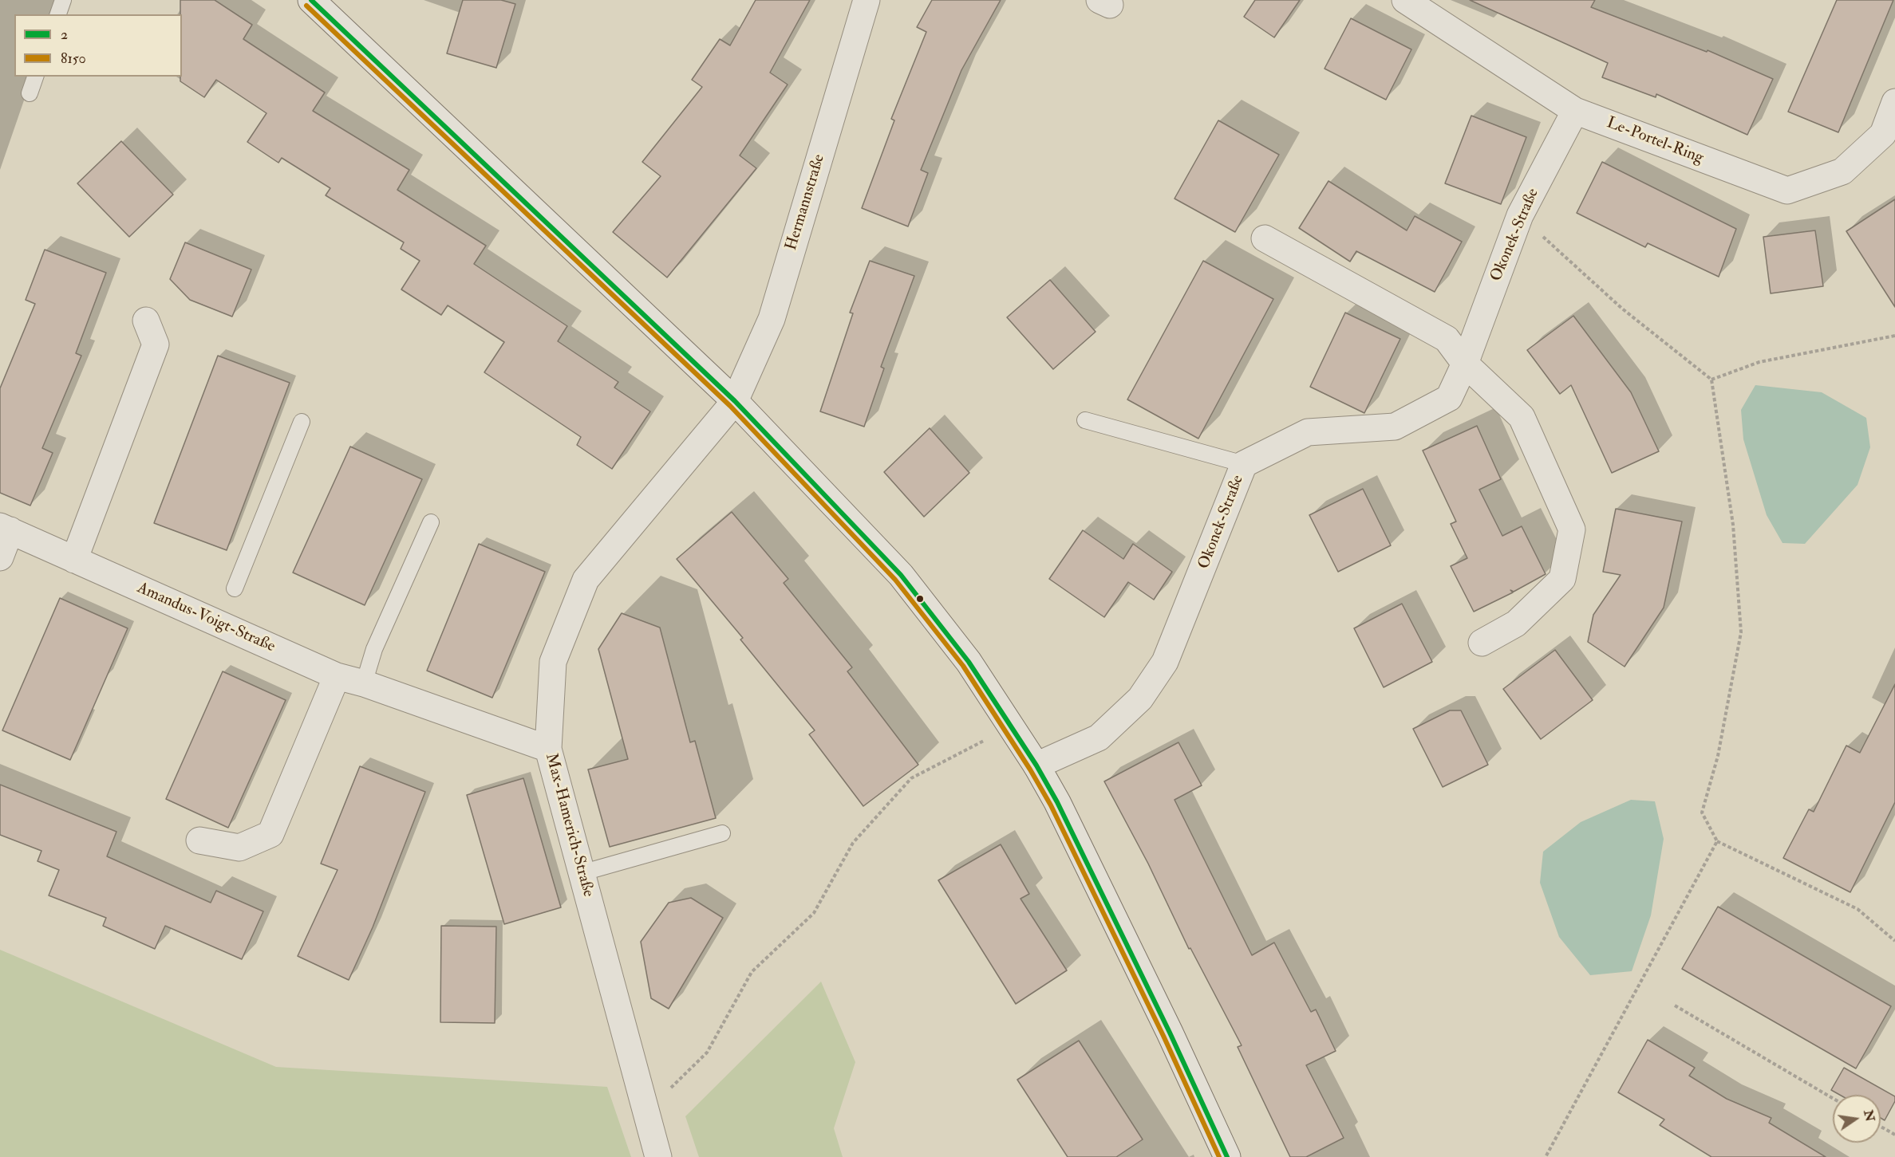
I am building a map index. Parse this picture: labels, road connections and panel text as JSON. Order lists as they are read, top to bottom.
{
  "streets": {
    "street": [
      "Le-Portel-Ring",
      "Hermannstraße",
      "Okonek-Straße",
      "Amandus-Voigt-Straße",
      "Max-Hamerich-Straße"
    ]
  },
  "crossings": [
    ["Le-Portel-Ring", "Okonek-Straße"],
    ["Hermannstraße", "Max-Hamerich-Straße"],
    ["Amandus-Voigt-Straße", "Max-Hamerich-Straße"]
  ],
  "lines": ["transit line 2", "transit line 8150"],
  "legend": ["2", "8150"],
  "north": "right"
}
